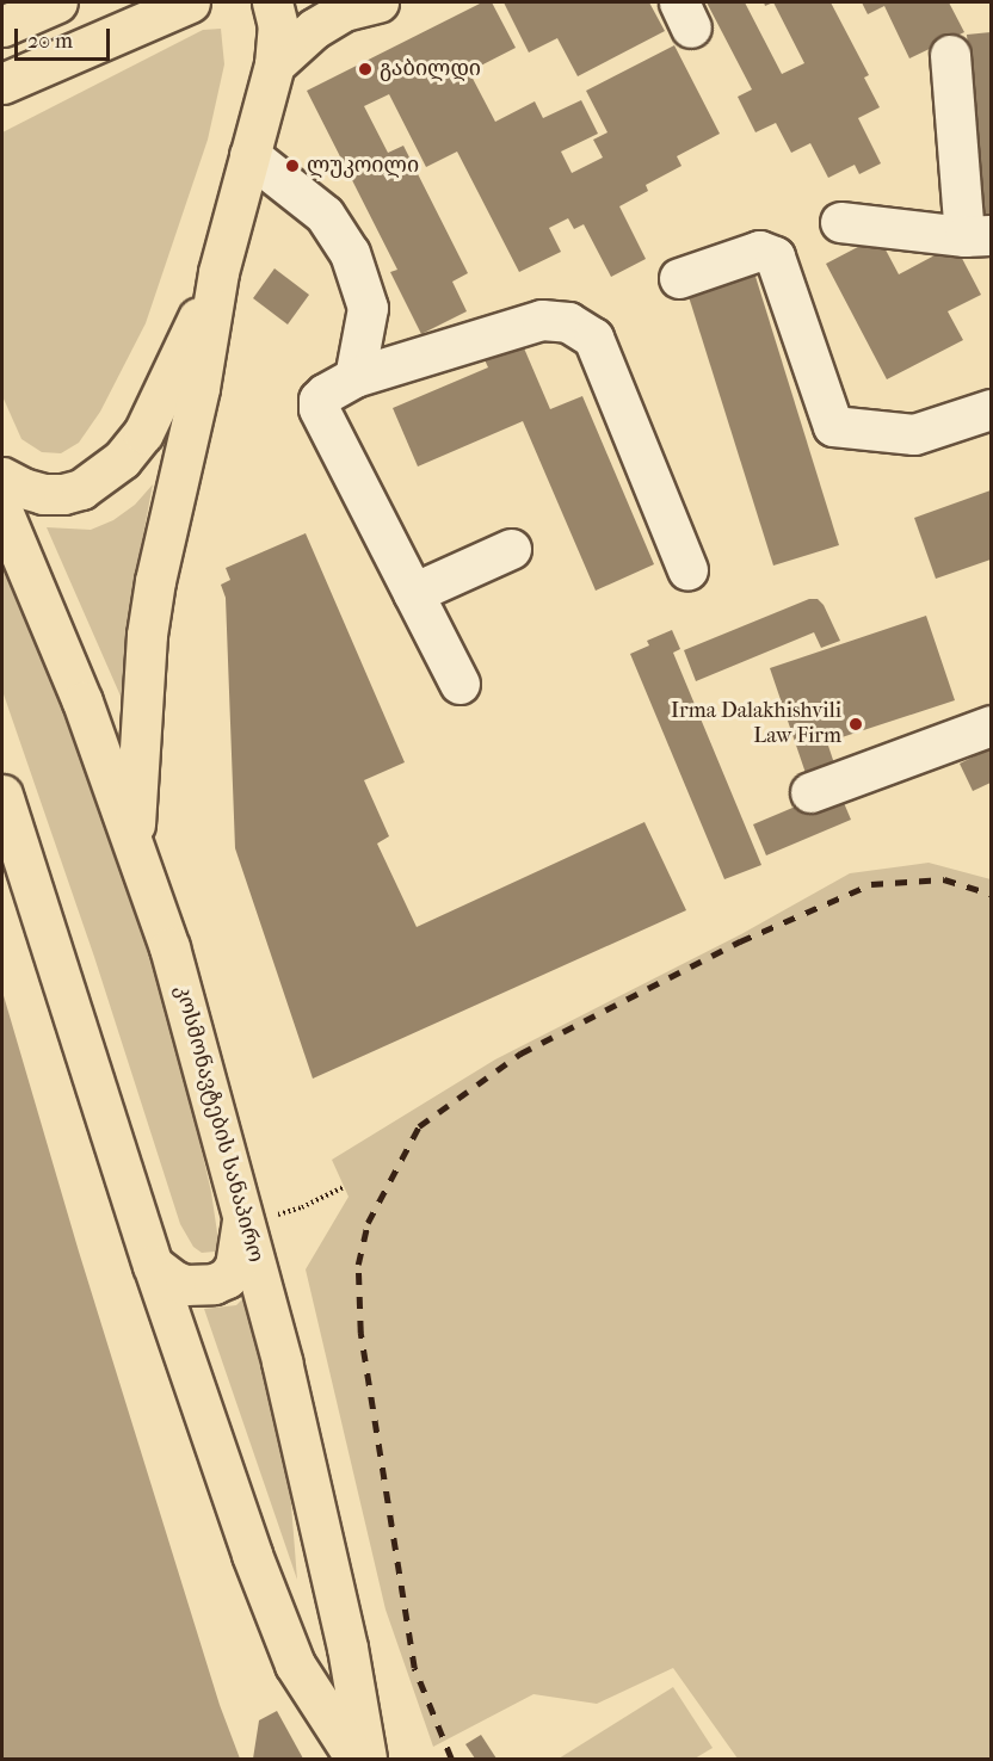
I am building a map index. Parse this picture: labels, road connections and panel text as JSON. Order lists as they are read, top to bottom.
{
  "streets": {
    "main road": ["კოსმონავტების სანაპირო"]
  },
  "places": ["გაბილდი", "ლუკოილი", "Irma Dalakhishvili Law Firm"],
  "scale_bar": "20 m"
}
